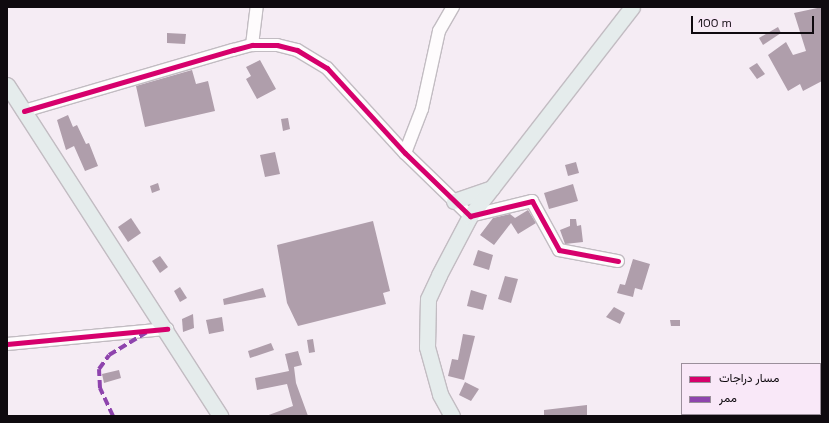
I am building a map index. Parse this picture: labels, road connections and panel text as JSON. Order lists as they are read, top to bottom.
{
  "legend": ["مسار دراجات", "ممر"],
  "scale_bar": "100 m"
}
